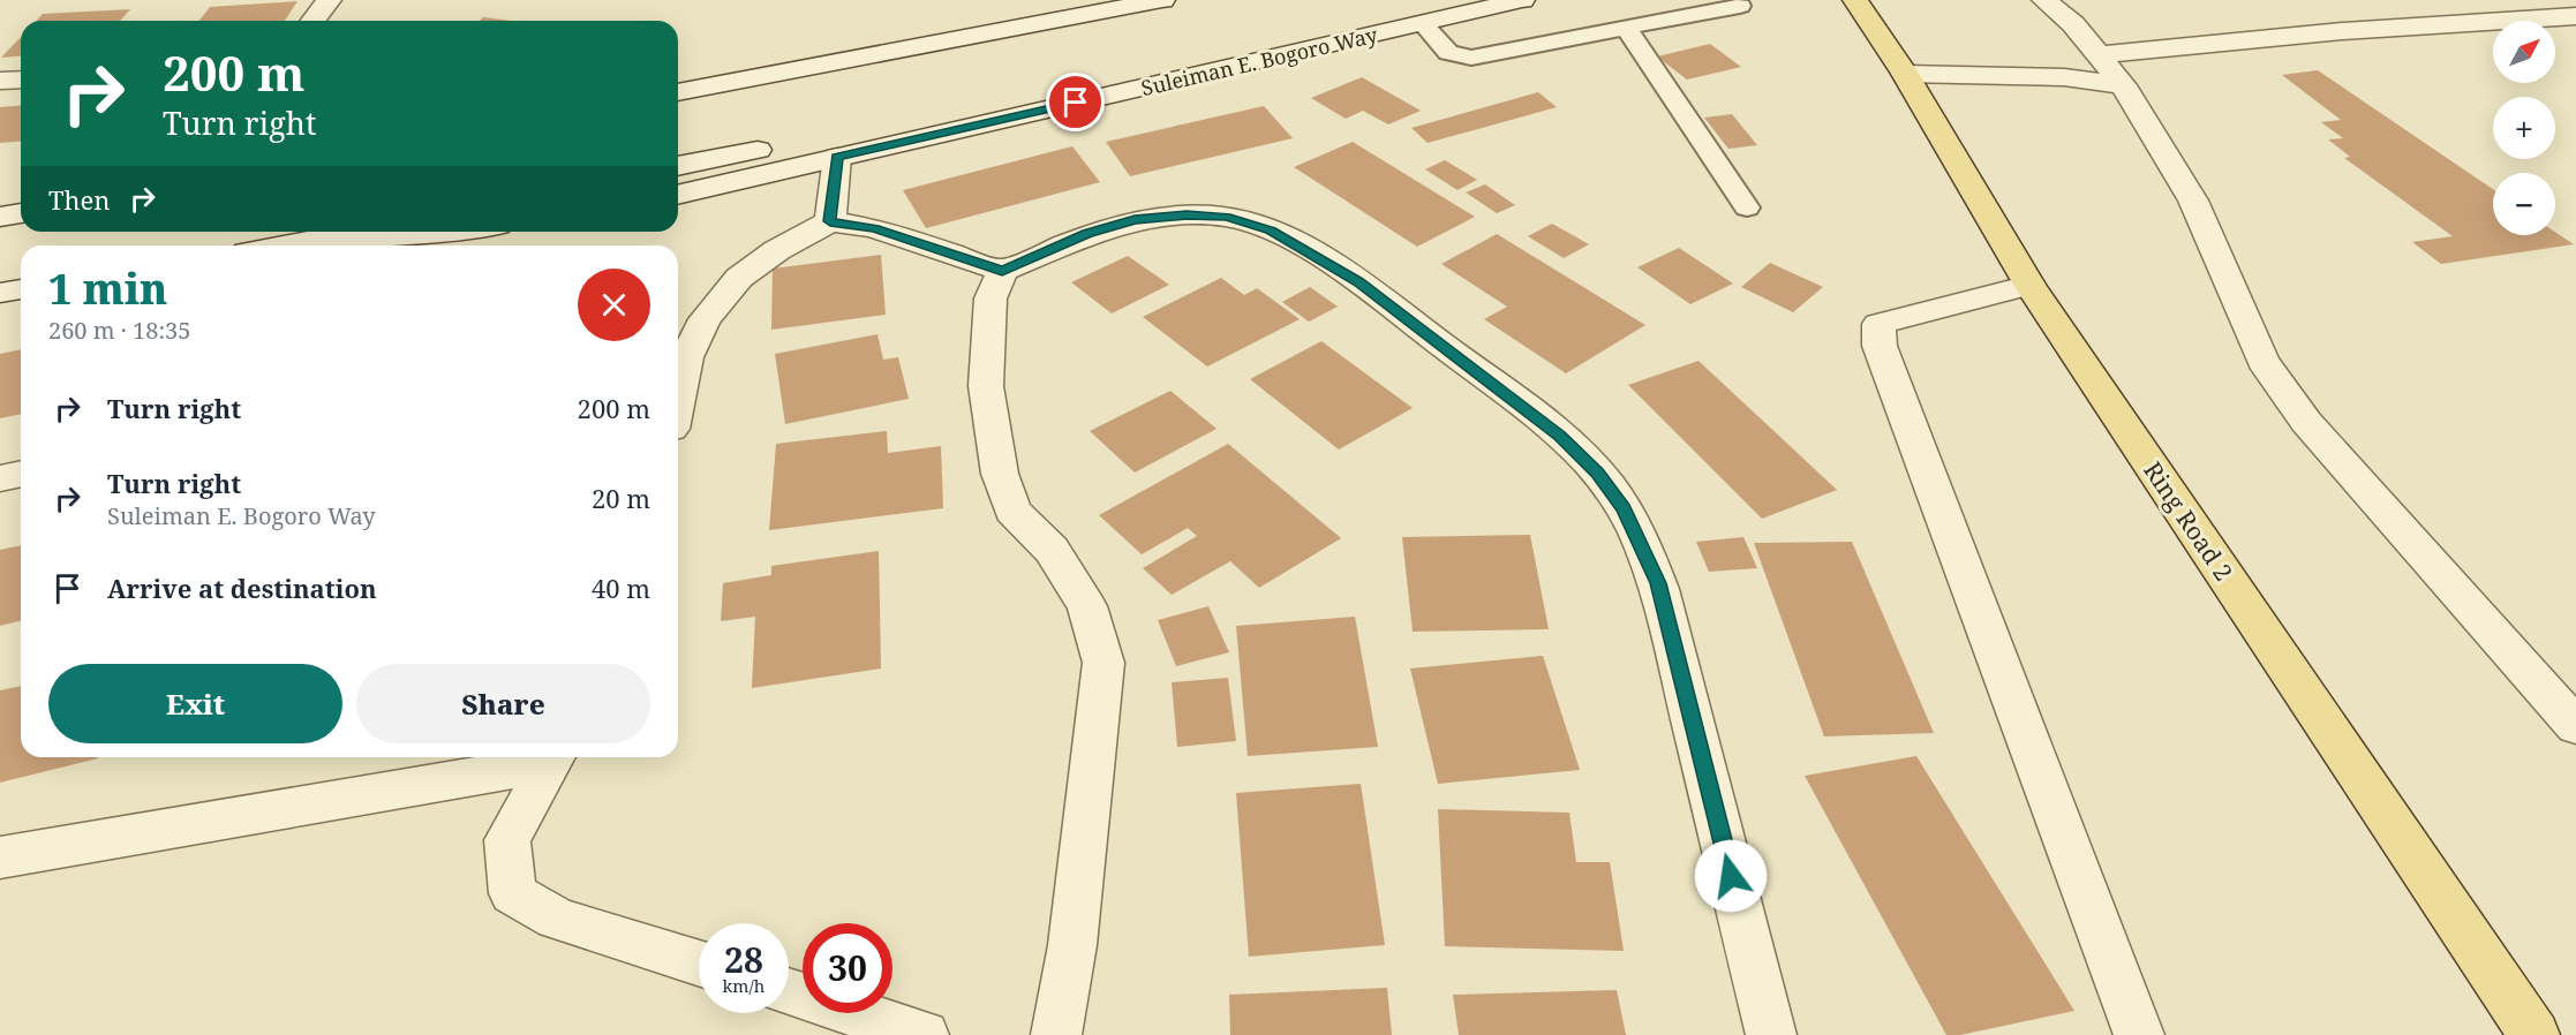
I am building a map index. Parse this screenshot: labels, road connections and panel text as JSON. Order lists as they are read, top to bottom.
{
  "streets": {
    "main road": ["Ring Road 2"],
    "street": ["Suleiman E. Bogoro Way"]
  },
  "north": "top right",
  "page": {
    "map_buttons": ["+", "−"],
    "turn": ["200 m", "Turn right"],
    "then": "Then",
    "heading": ["1 min", "260 m · 18:35"],
    "list": [
      {
        "name": "Turn right",
        "value": "200 m"
      },
      {
        "name": "Turn right",
        "note": "Suleiman E. Bogoro Way",
        "value": "20 m"
      },
      {
        "name": "Arrive at destination",
        "value": "40 m"
      }
    ],
    "buttons": ["Exit", "Share"],
    "speed": "28 km/h",
    "limit": "30"
  }
}
